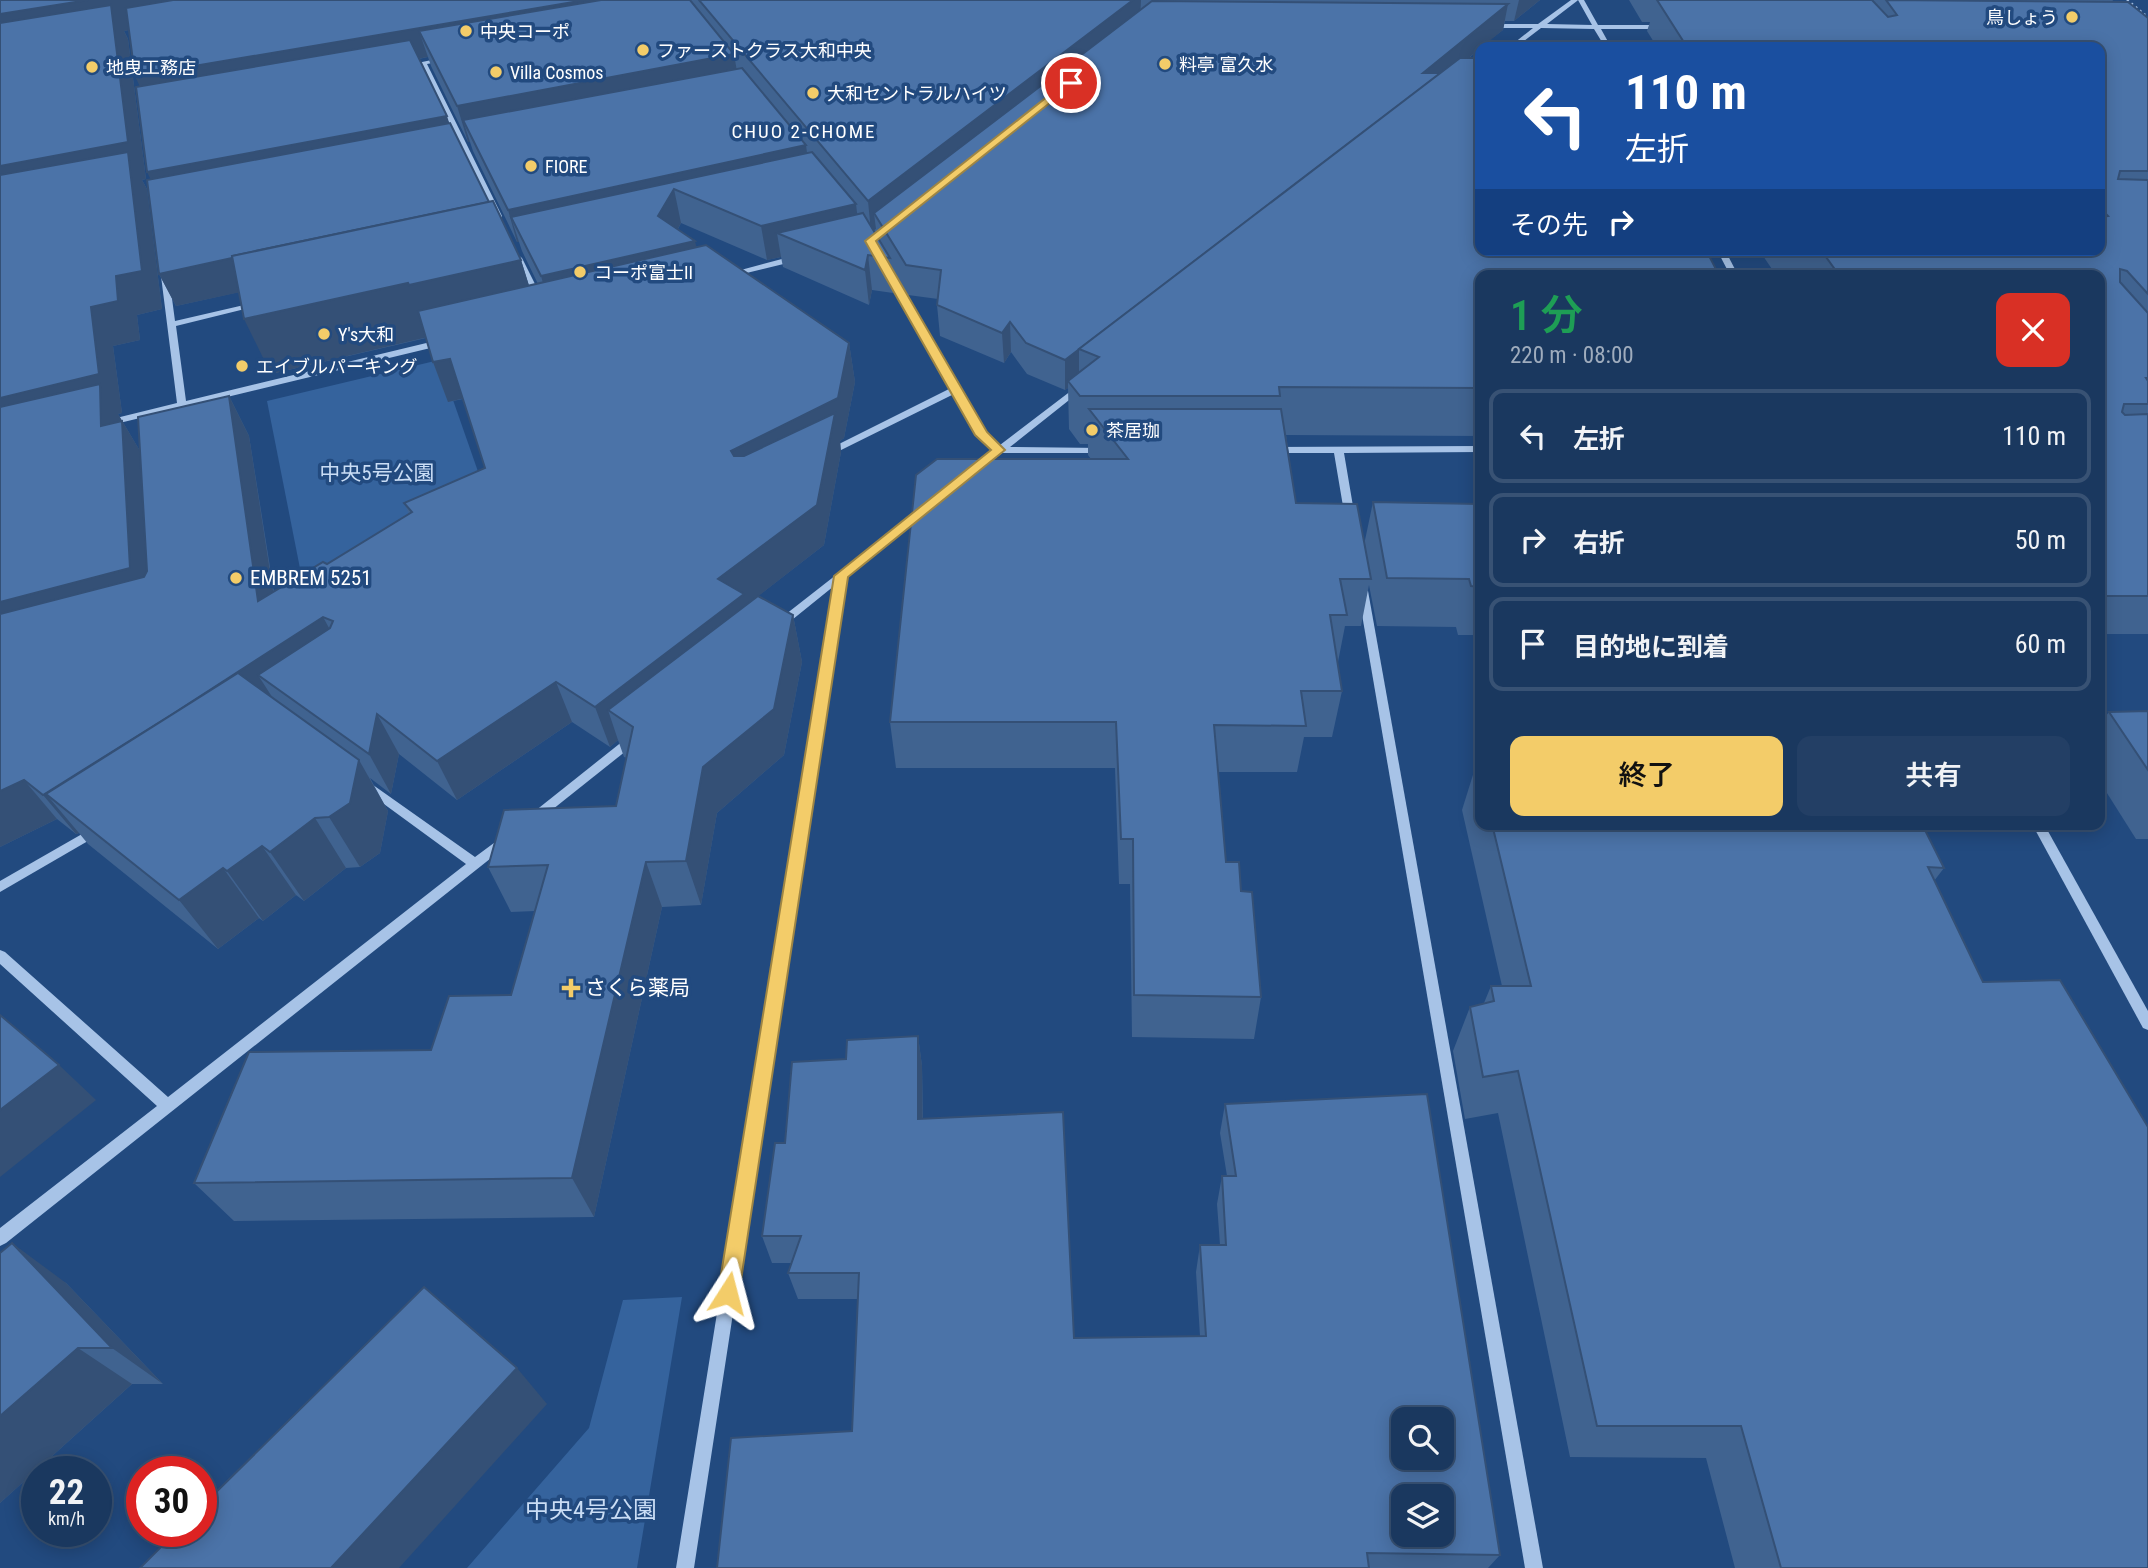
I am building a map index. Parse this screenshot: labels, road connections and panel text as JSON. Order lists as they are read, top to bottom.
{
  "districts": ["CHUO 2-CHOME"],
  "parks": ["中央5号公園", "中央4号公園"],
  "places": {
    "other": [
      "鳥しょう",
      "中央コーポ",
      "ファーストクラス大和中央",
      "料亭 富久水",
      "地曳工務店",
      "Villa Cosmos",
      "大和セントラルハイツ",
      "FIORE",
      "コーポ富士II",
      "Y's大和",
      "エイブルパーキング",
      "茶居珈",
      "EMBREM 5251"
    ],
    "health": ["さくら薬局"]
  },
  "page": {
    "turn": ["110 m", "左折"],
    "then": "その先",
    "heading": ["1 分", "220 m · 08:00"],
    "list": [
      {
        "name": "左折",
        "value": "110 m"
      },
      {
        "name": "右折",
        "value": "50 m"
      },
      {
        "name": "目的地に到着",
        "value": "60 m"
      }
    ],
    "buttons": ["終了", "共有"],
    "speed": "22 km/h",
    "limit": "30"
  }
}
